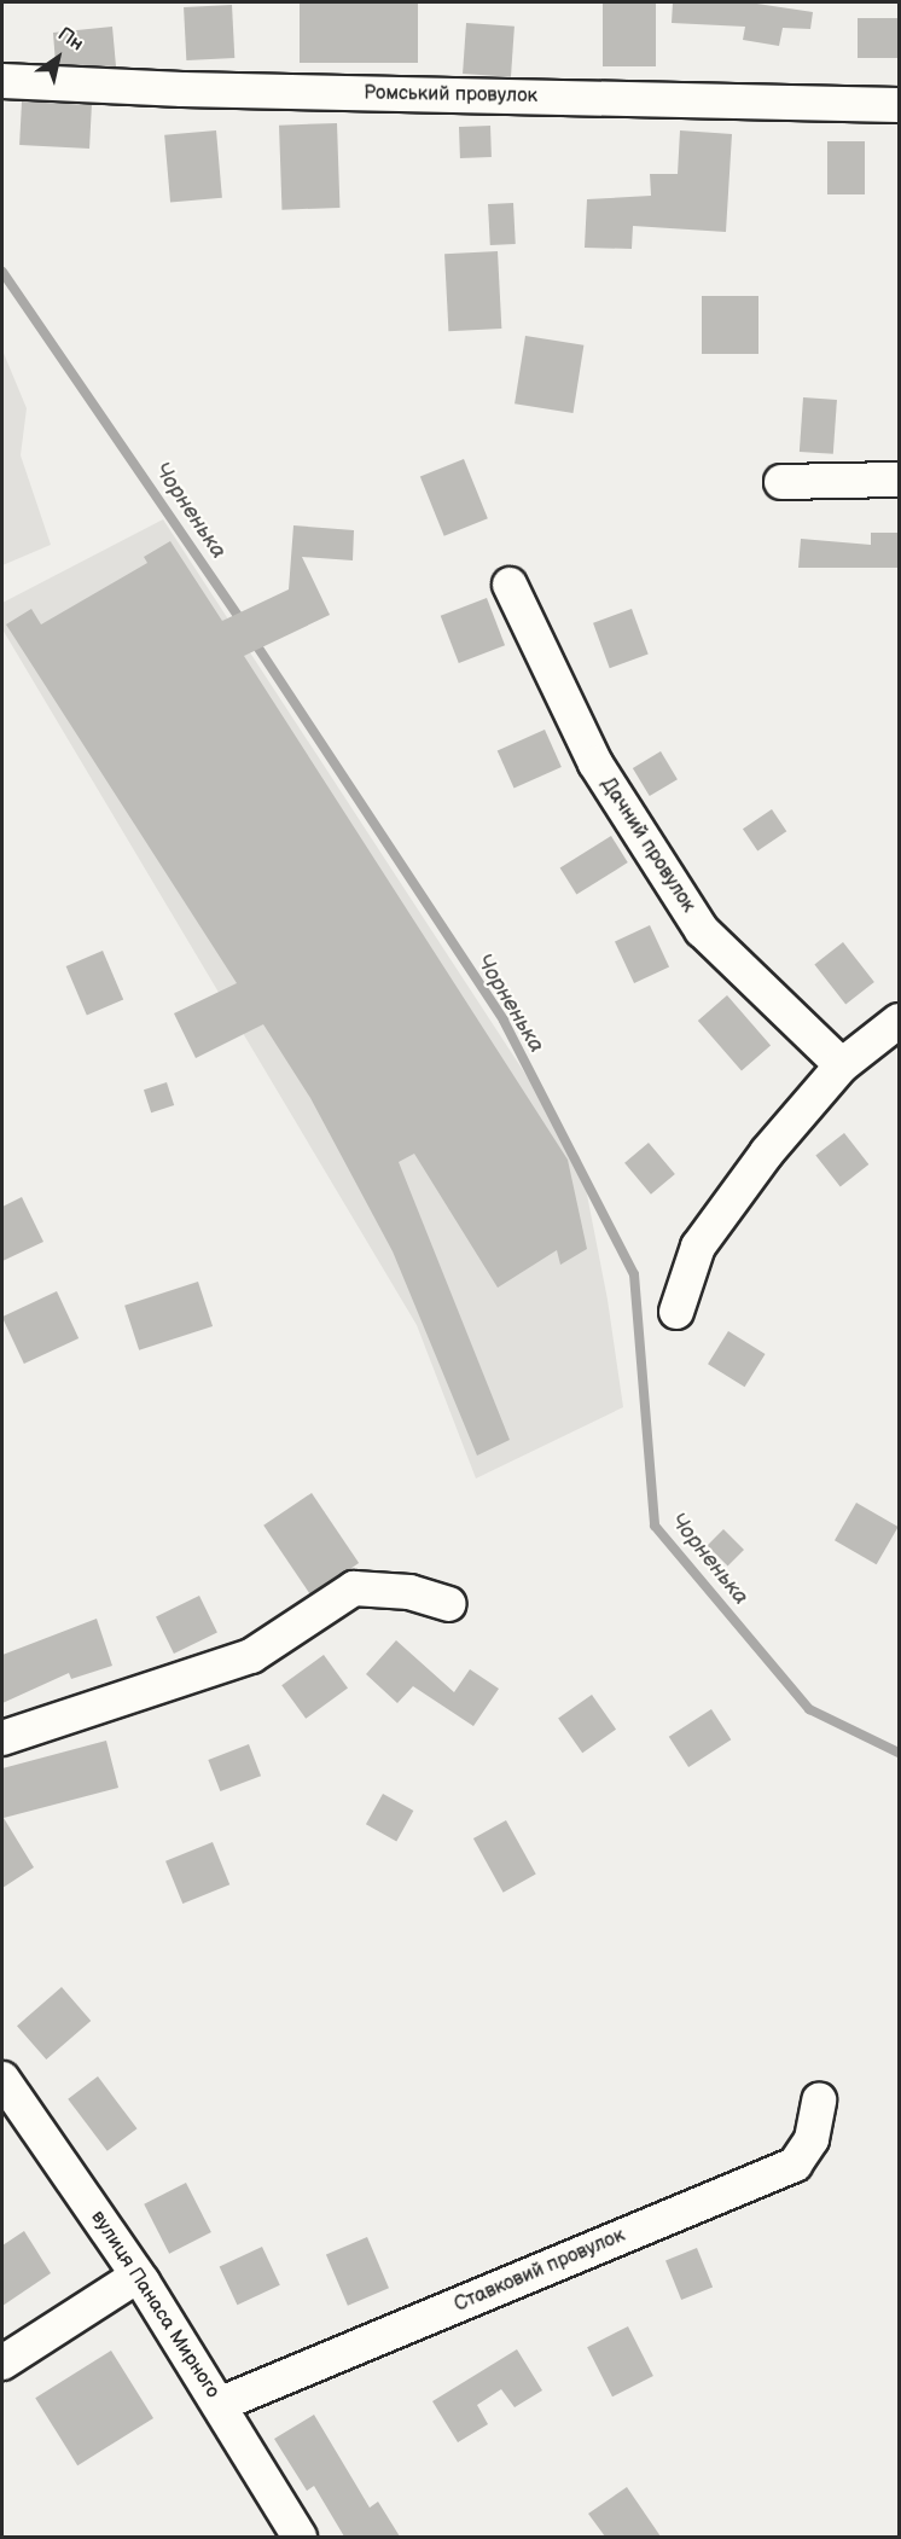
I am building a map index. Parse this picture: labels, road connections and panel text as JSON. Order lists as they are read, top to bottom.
{
  "streets": {
    "street": [
      "Ромський провулок",
      "Дачний провулок",
      "Ставковий провулок",
      "вулиця Панаса Мирного"
    ]
  },
  "crossings": [
    ["Ставковий провулок", "вулиця Панаса Мирного"]
  ],
  "water": ["Чорненька"],
  "north": "top right"
}
